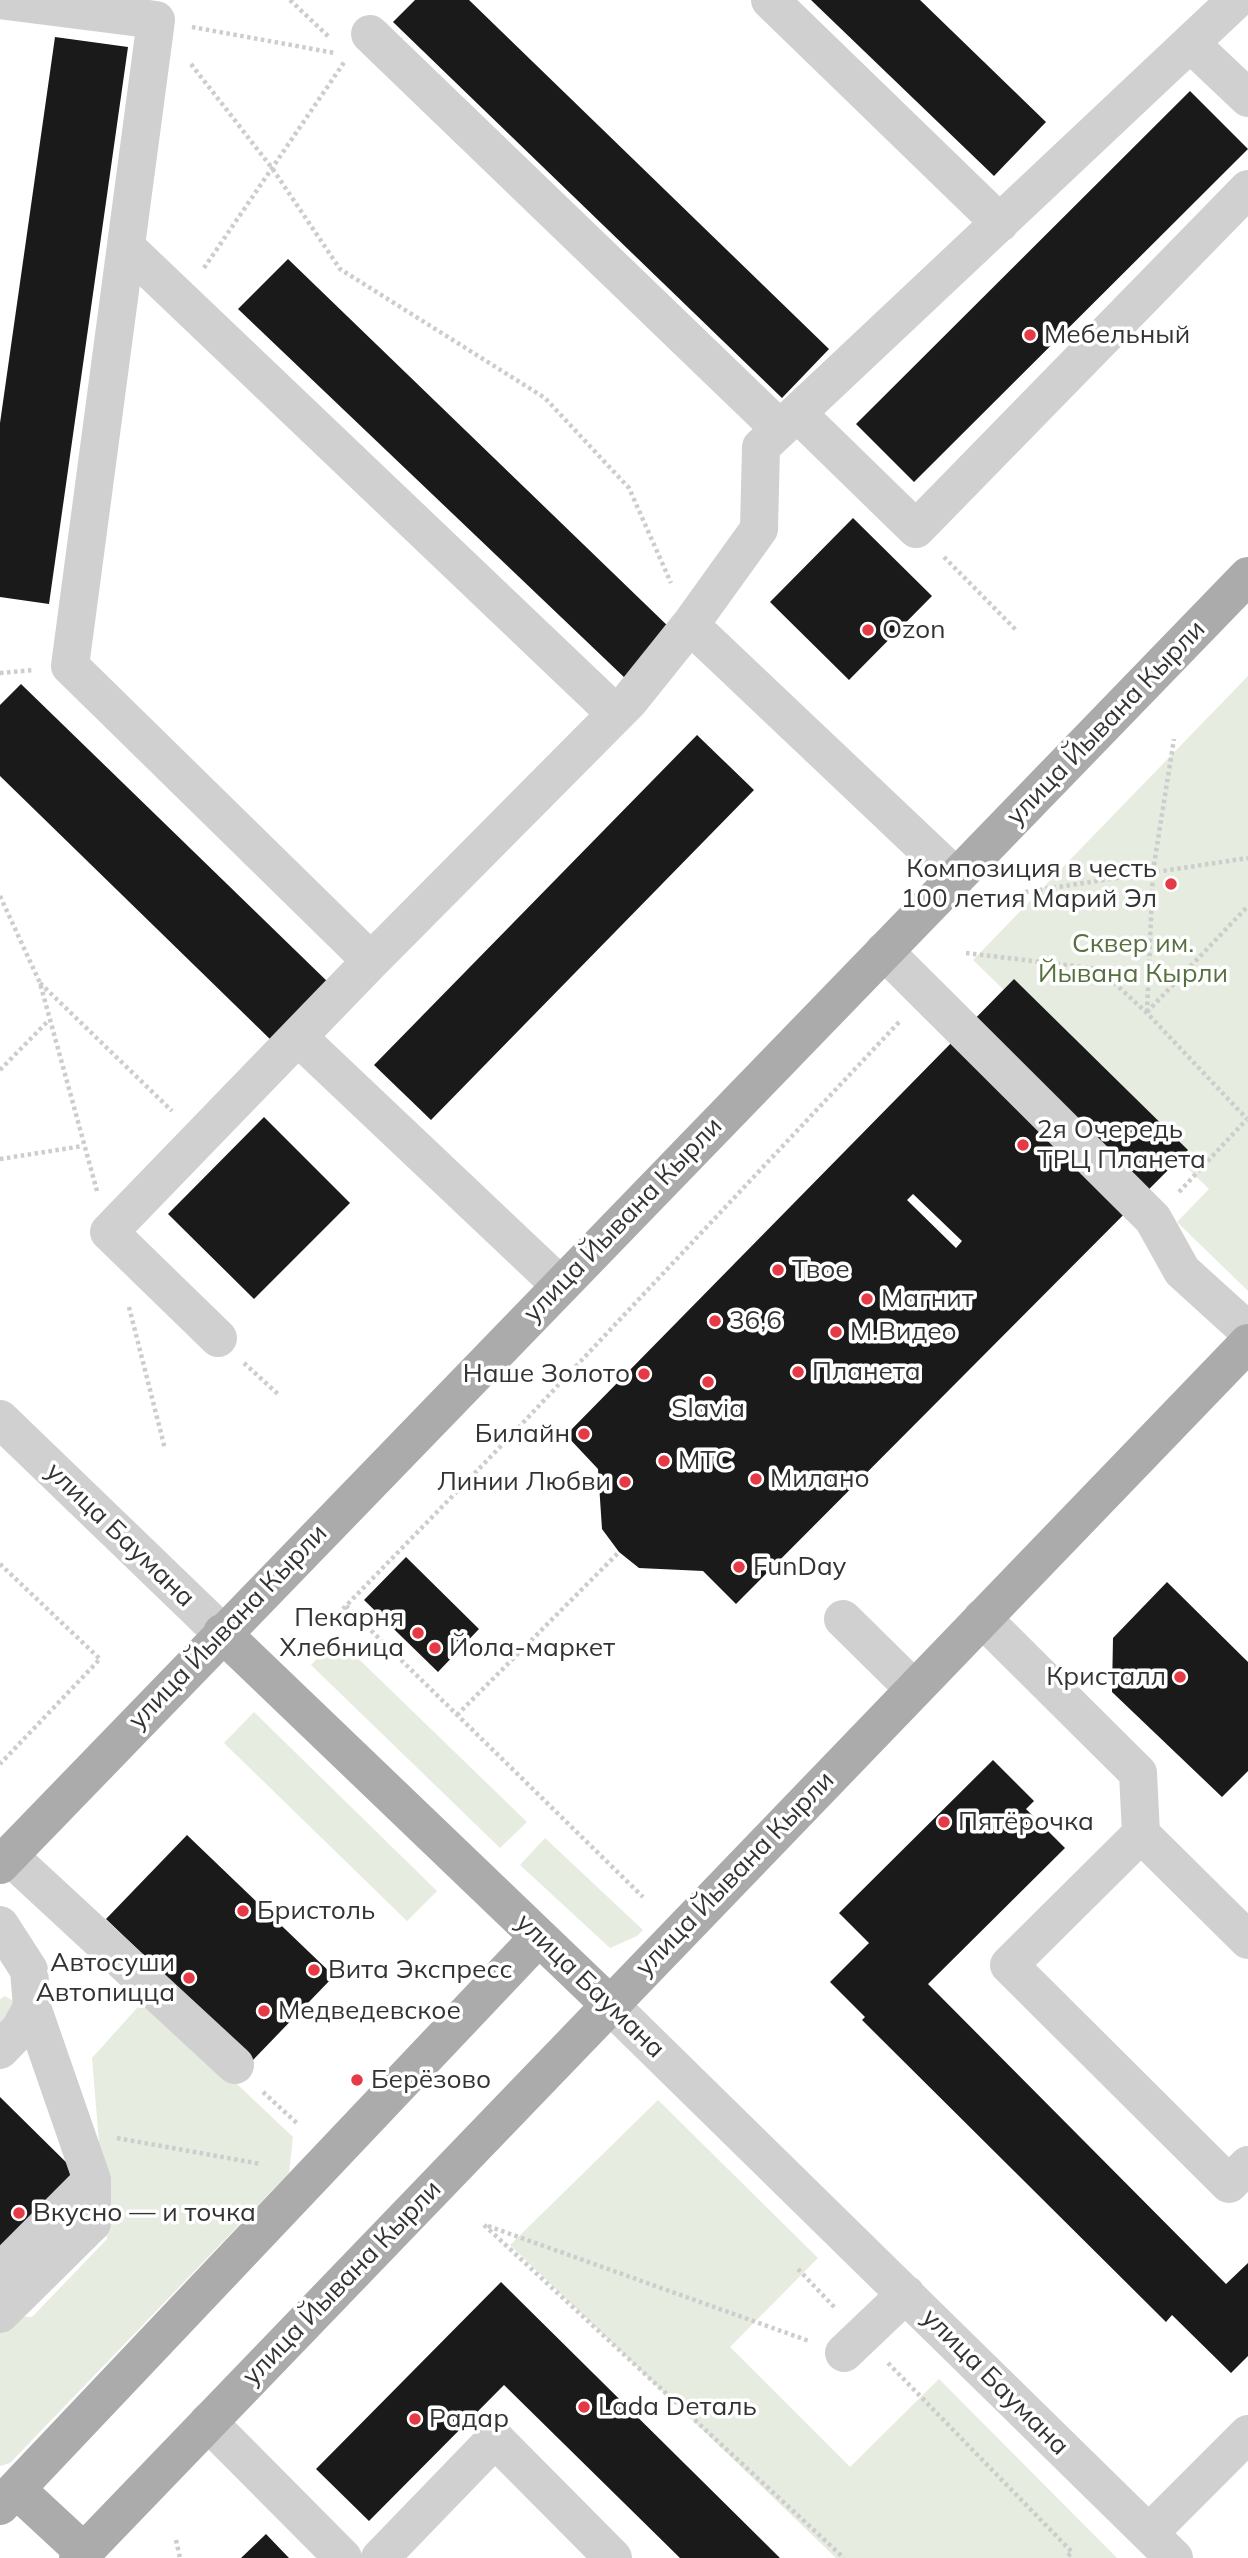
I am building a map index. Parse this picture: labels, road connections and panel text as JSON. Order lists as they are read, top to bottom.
{
  "streets": {
    "main road": ["улица Йывана Кырли", "улица Баумана"]
  },
  "crossings": [
    ["улица Йывана Кырли", "улица Баумана"]
  ],
  "parks": ["Сквер им. Йывана Кырли"],
  "places": [
    "Мебельный",
    "Ozon",
    "Композиция в честь 100 летия Марий Эл",
    "2я Очередь ТРЦ Планета",
    "Твое",
    "Магнит",
    "36,6",
    "М.Видео",
    "Планета",
    "Наше Золото",
    "Slavia",
    "Билайн",
    "МТС",
    "Милано",
    "Линии Любви",
    "FunDay",
    "Пекарня Хлебница",
    "Йола-маркет",
    "Кристалл",
    "Пятёрочка",
    "Бристоль",
    "Вита Экспресс",
    "Автосуши Автопицца",
    "Медведевское",
    "Берёзово",
    "Вкусно — и точка",
    "Lada Dеталь",
    "Радар"
  ]
}
